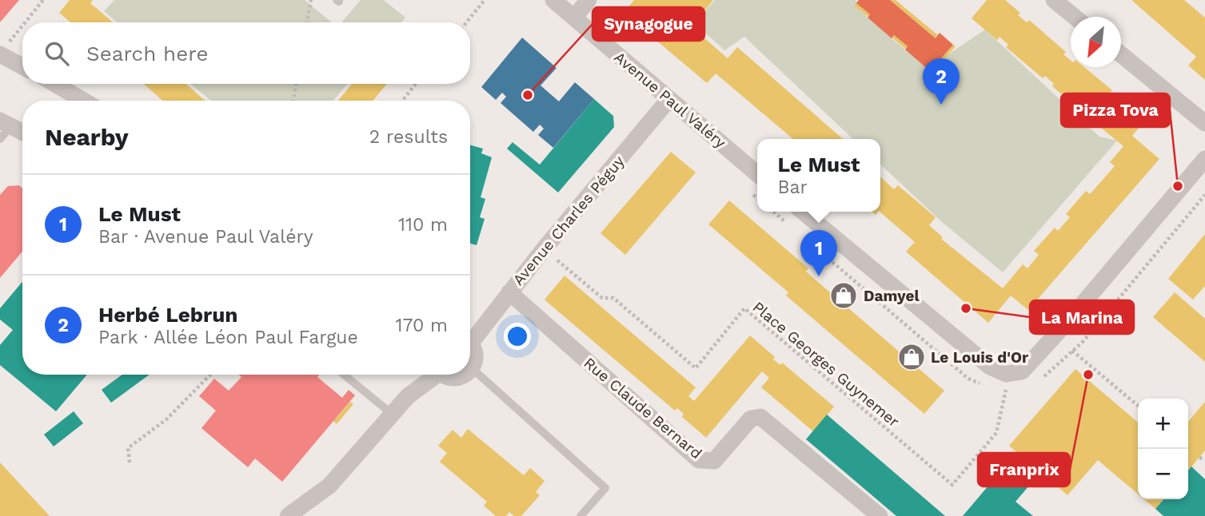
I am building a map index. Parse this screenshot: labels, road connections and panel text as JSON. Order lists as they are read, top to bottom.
{
  "streets": {
    "street": ["Avenue Paul Valéry", "Avenue Charles Péguy", "Rue Claude Bernard"],
    "path": ["Place Georges Guynemer"]
  },
  "crossings": [
    ["Avenue Paul Valéry", "Avenue Charles Péguy"],
    ["Avenue Charles Péguy", "Place Georges Guynemer"],
    ["Avenue Charles Péguy", "Rue Claude Bernard"]
  ],
  "places": {
    "other": [
      "Synagogue",
      "Pizza Tova",
      "La Marina",
      "Franprix"
    ],
    "shop": ["Damyel", "Le Louis d'Or"]
  },
  "north": "bottom left",
  "page": {
    "search": "Search here",
    "pins": ["2", "1"],
    "heading": ["Nearby", "2 results"],
    "popup": ["Le Must", "Bar"],
    "list": [
      {
        "mark": "1",
        "name": "Le Must",
        "note": "Bar · Avenue Paul Valéry",
        "value": "110 m"
      },
      {
        "mark": "2",
        "name": "Herbé Lebrun",
        "note": "Park · Allée Léon Paul Fargue",
        "value": "170 m"
      }
    ],
    "map_buttons": ["+", "−"]
  }
}
